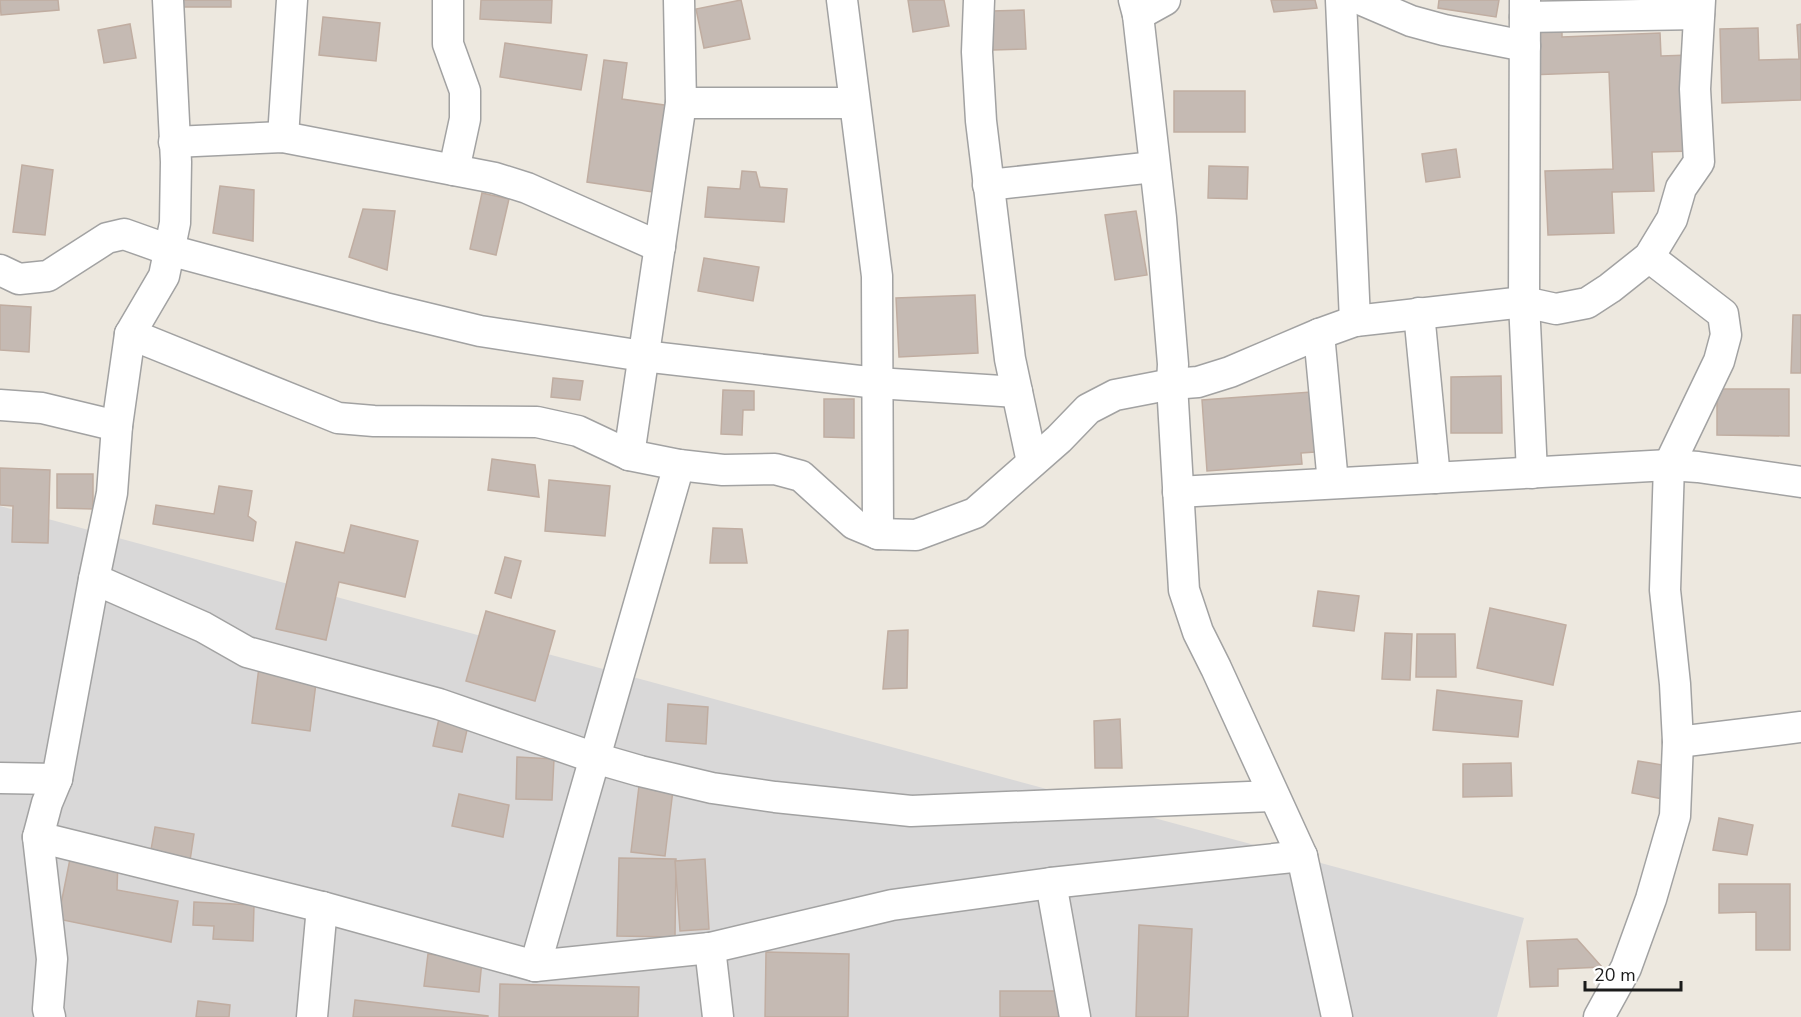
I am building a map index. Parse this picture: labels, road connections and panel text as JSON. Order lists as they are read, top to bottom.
{
  "scale_bar": "20 m"
}
